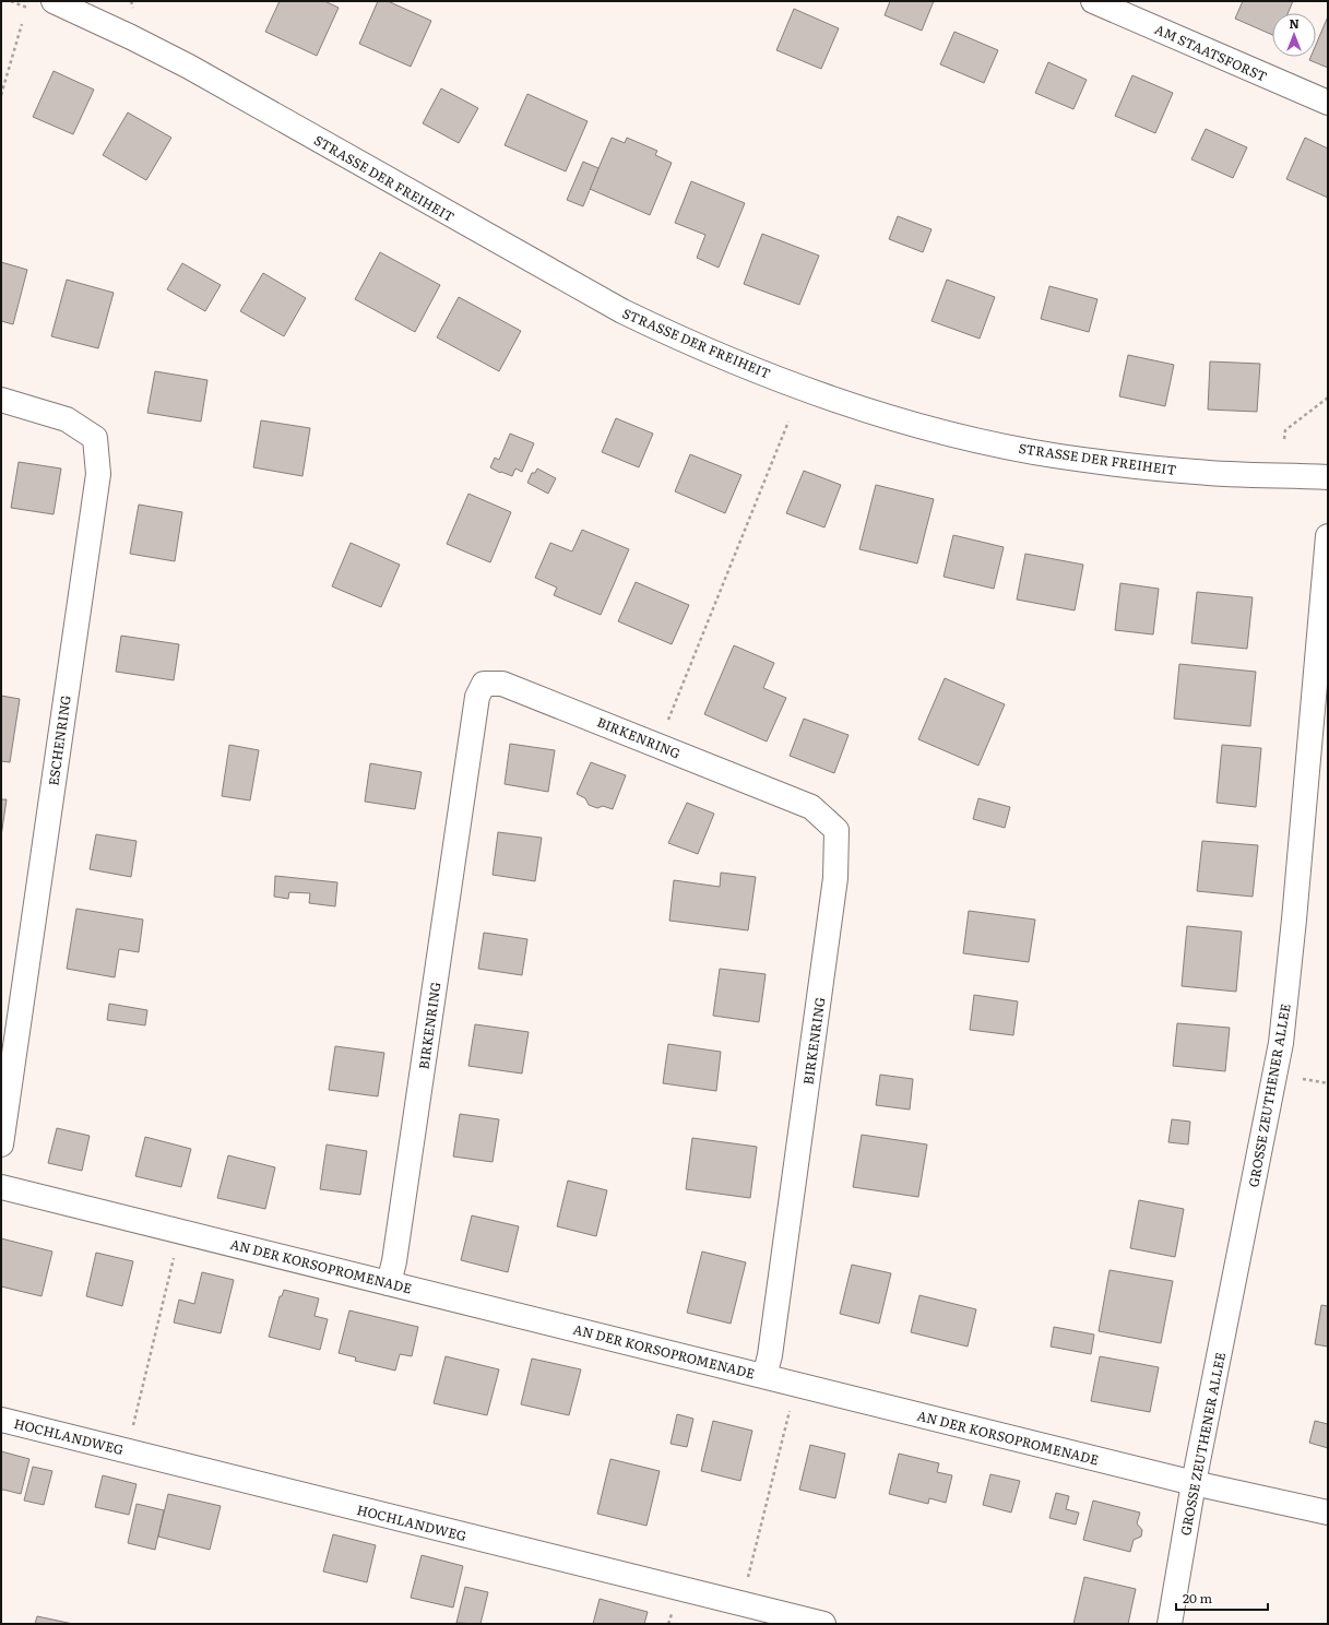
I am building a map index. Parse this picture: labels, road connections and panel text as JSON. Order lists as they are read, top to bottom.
{
  "streets": {
    "street": [
      "AM STAATSFORST",
      "STRASSE DER FREIHEIT",
      "BIRKENRING",
      "ESCHENRING",
      "GROSSE ZEUTHENER ALLEE",
      "AN DER KORSOPROMENADE",
      "HOCHLANDWEG"
    ]
  },
  "crossings": [
    ["BIRKENRING", "AN DER KORSOPROMENADE"],
    ["GROSSE ZEUTHENER ALLEE", "AN DER KORSOPROMENADE"]
  ],
  "scale_bar": "20 m",
  "north": "top"
}
